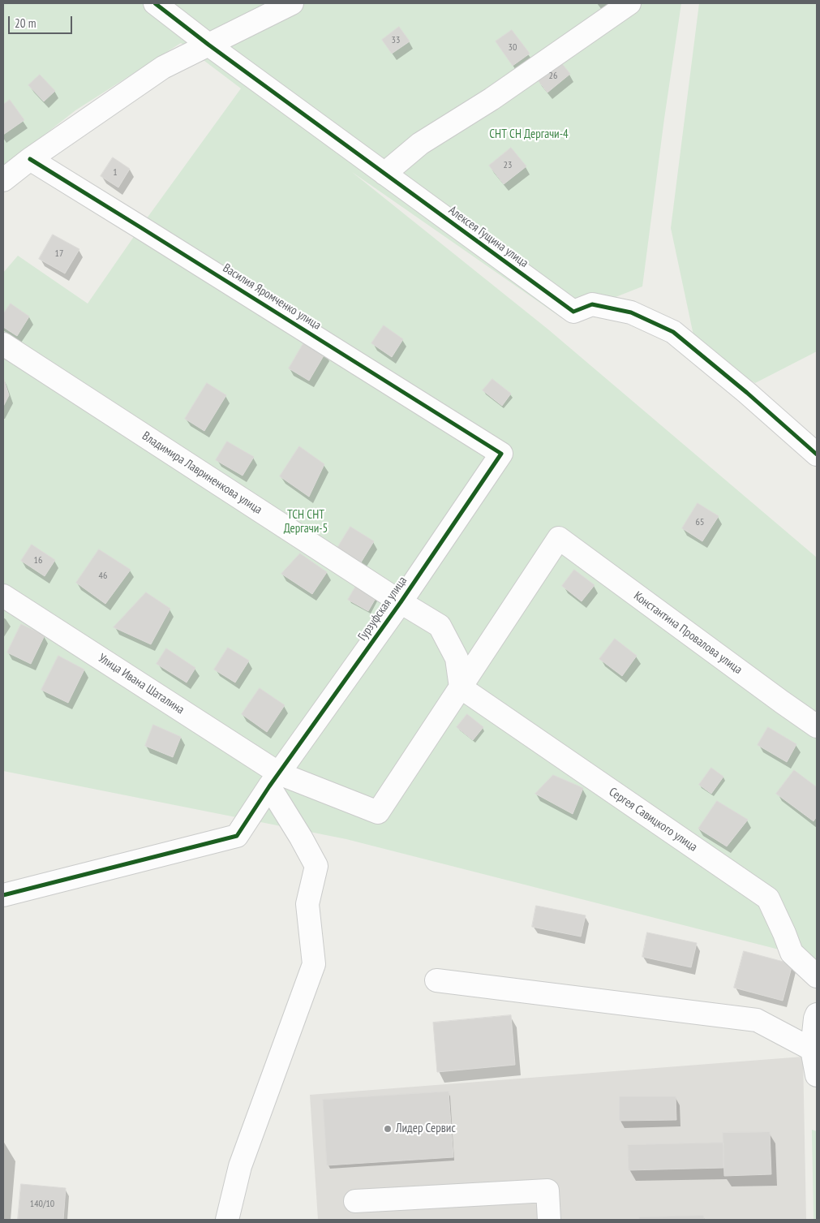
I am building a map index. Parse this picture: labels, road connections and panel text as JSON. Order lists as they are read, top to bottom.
{
  "streets": {
    "street": [
      "Алексея Гущина улица",
      "Василия Яромченко улица",
      "Владимира Лавриненкова улица",
      "Гурзуфская улица",
      "Константина Провалова улица",
      "Улица Ивана Шаталина",
      "Сергея Савицкого улица"
    ]
  },
  "crossings": [
    ["Василия Яромченко улица", "Гурзуфская улица"],
    ["Владимира Лавриненкова улица", "Гурзуфская улица"],
    ["Владимира Лавриненкова улица", "Константина Провалова улица"],
    ["Владимира Лавриненкова улица", "Сергея Савицкого улица"],
    ["Гурзуфская улица", "Улица Ивана Шаталина"],
    ["Константина Провалова улица", "Сергея Савицкого улица"]
  ],
  "parks": ["СНТ СН Дергачи-4", "ТСН СНТ Дергачи-5"],
  "places": ["Лидер Сервис"],
  "house_numbers": [
    "33",
    "30",
    "26",
    "23",
    "1",
    "17",
    "65",
    "16",
    "46",
    "140/10"
  ],
  "scale_bar": "20 m"
}
